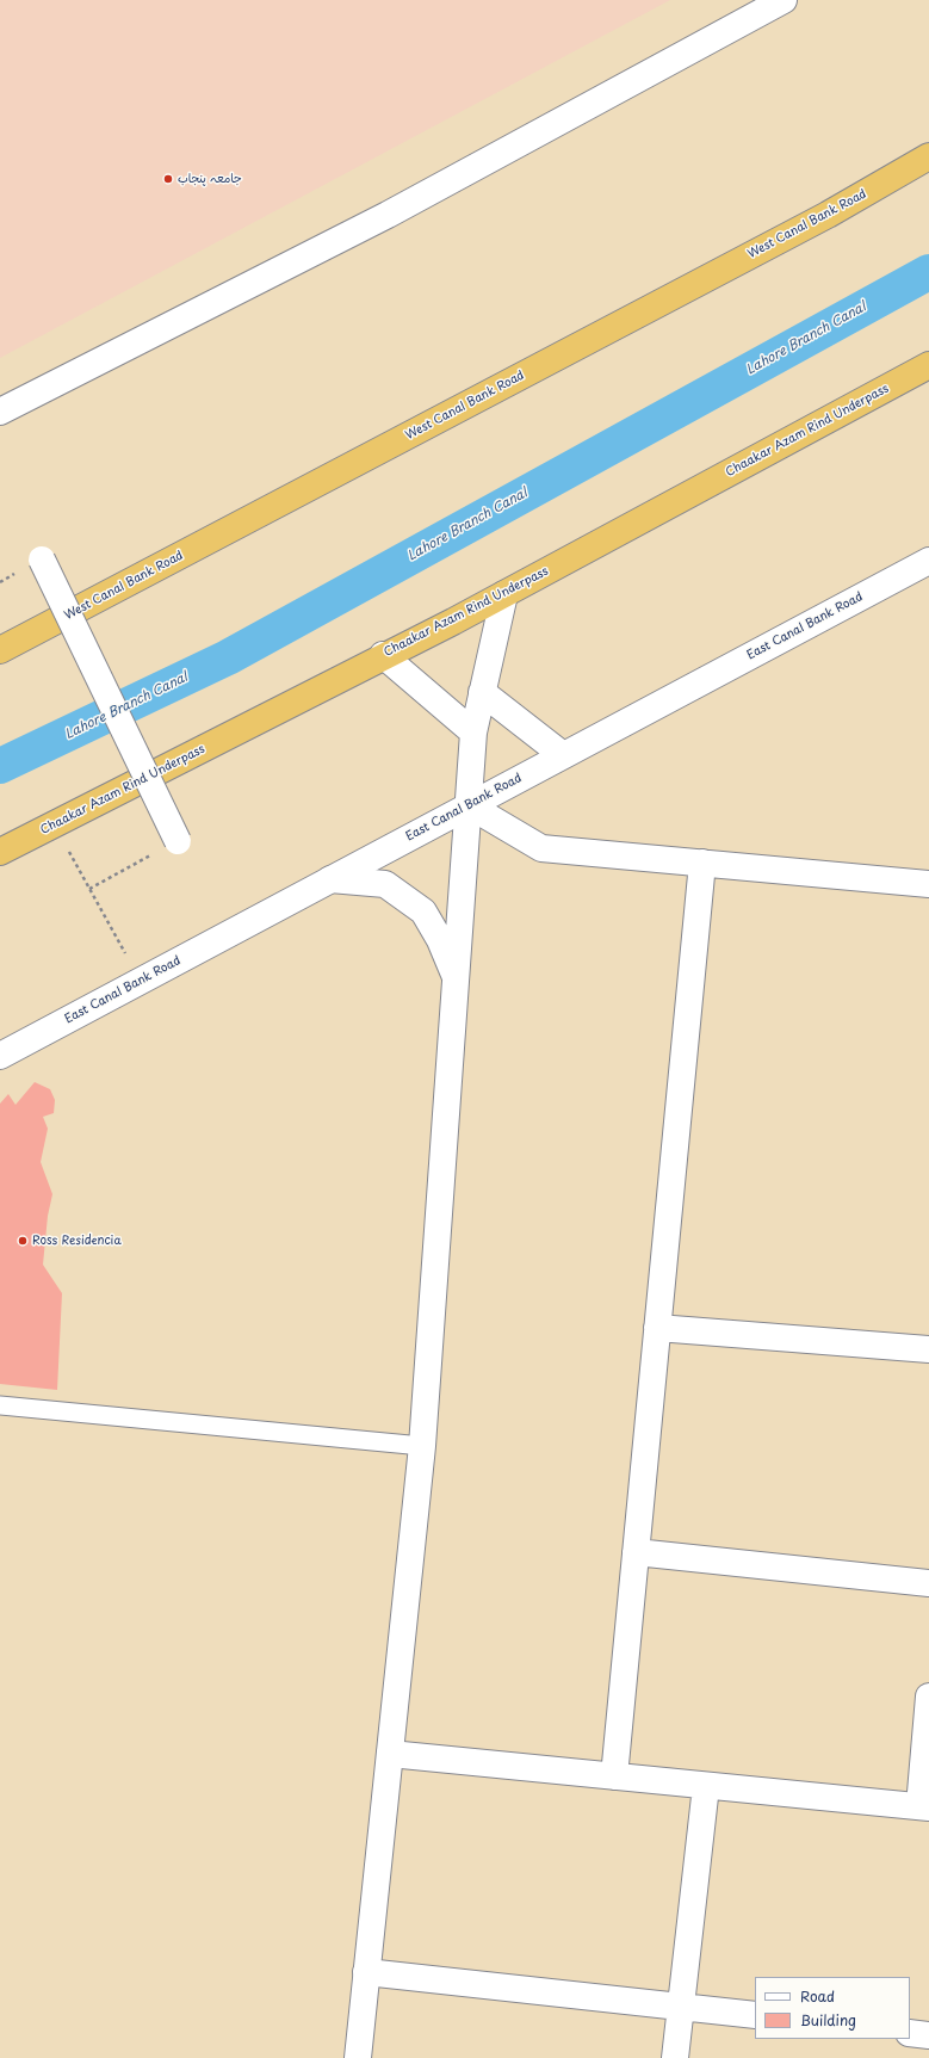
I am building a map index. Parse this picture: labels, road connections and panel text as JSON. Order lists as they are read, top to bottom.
{
  "streets": {
    "highway": ["West Canal Bank Road", "Chaakar Azam Rind Underpass"],
    "street": ["East Canal Bank Road"]
  },
  "water": ["Lahore Branch Canal"],
  "places": ["جامعہ پنجاب", "Ross Residencia"],
  "legend": ["Road", "Building"]
}
